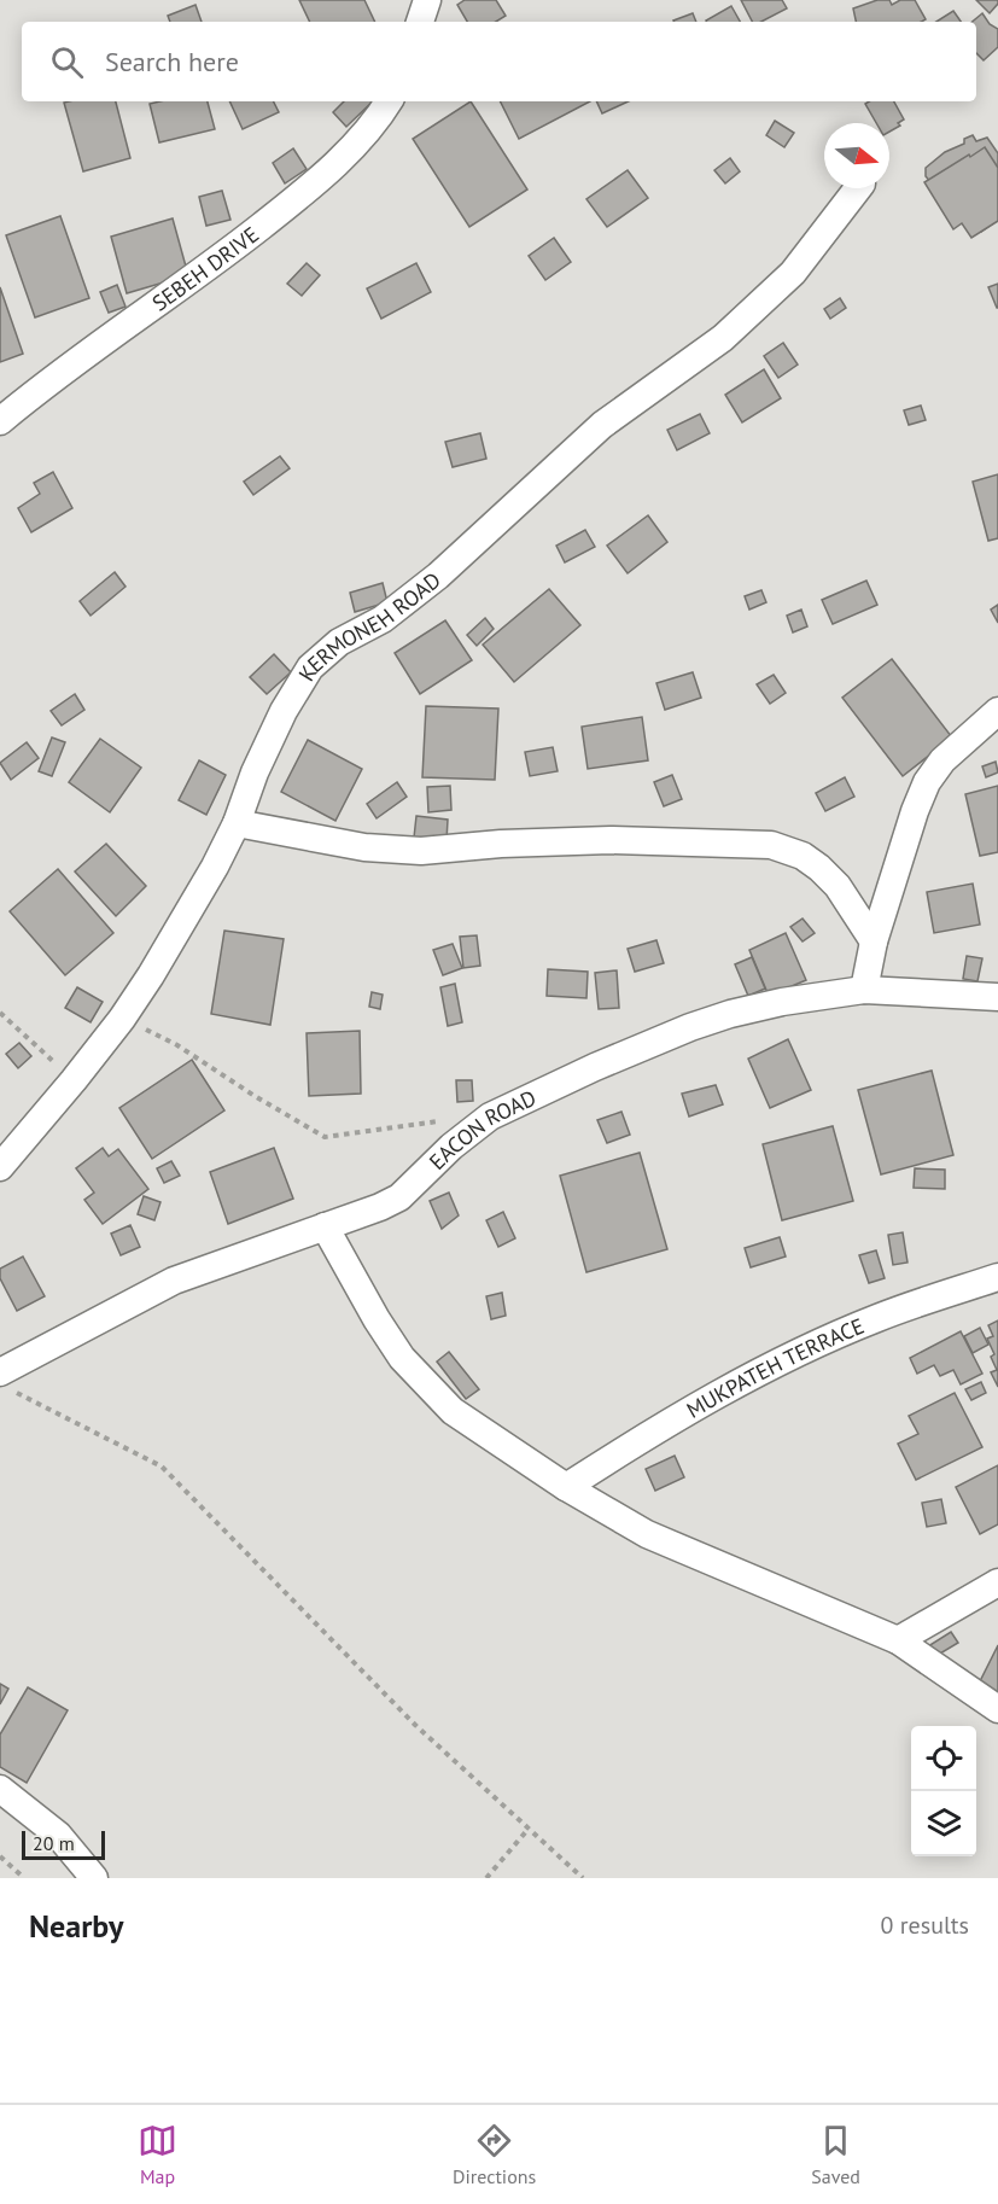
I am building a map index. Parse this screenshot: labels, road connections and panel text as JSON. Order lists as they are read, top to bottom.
{
  "streets": {
    "street": [
      "SEBEH DRIVE",
      "KERMONEH ROAD",
      "EACON ROAD",
      "MUKPATEH TERRACE"
    ]
  },
  "scale_bar": "20 m",
  "north": "right",
  "page": {
    "search": "Search here",
    "scale": "20 m",
    "heading": ["Nearby", "0 results"],
    "nav": ["Map", "Directions", "Saved"]
  }
}
